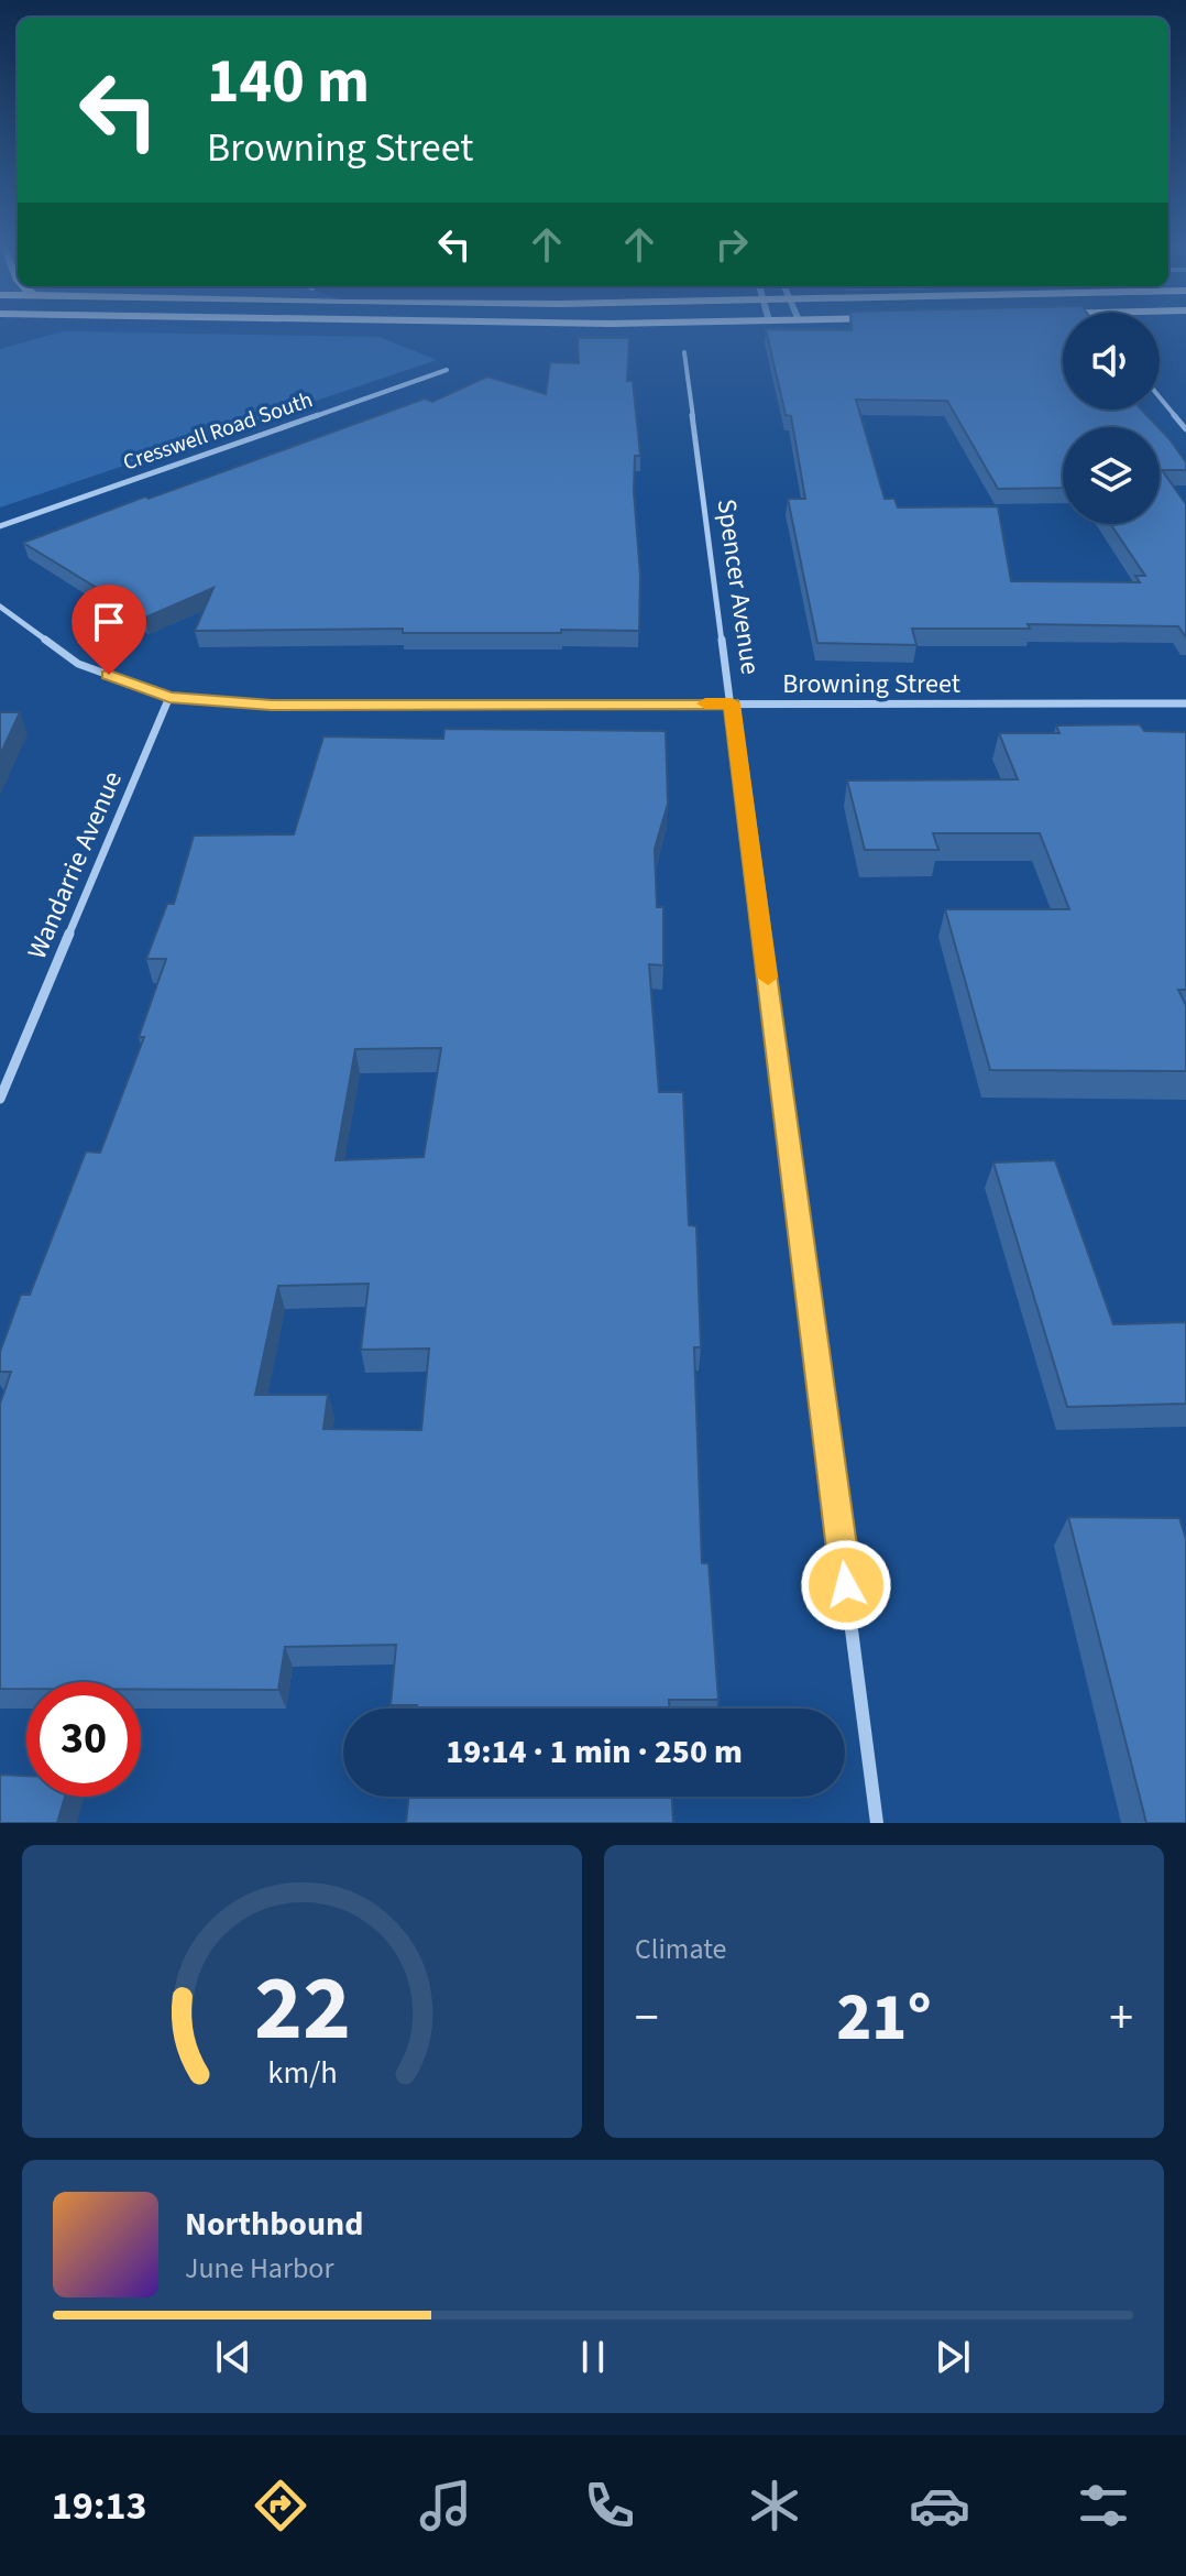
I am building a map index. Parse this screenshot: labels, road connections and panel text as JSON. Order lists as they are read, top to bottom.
{
  "streets": {
    "street": [
      "Cresswell Road South",
      "Spencer Avenue",
      "Browning Street",
      "Wandarrie Avenue"
    ]
  },
  "crossings": [
    ["Spencer Avenue", "Browning Street"],
    ["Browning Street", "Wandarrie Avenue"]
  ],
  "page": {
    "turn": ["140 m", "Browning Street"],
    "limit": "30",
    "trip": "19:14 · 1 min · 250 m",
    "tile": "Climate",
    "heat": ["−", "21°", "+"],
    "song": ["Northbound", "June Harbor"],
    "tabs": "19:13",
    "gauge": ["22", "km/h"]
  }
}
